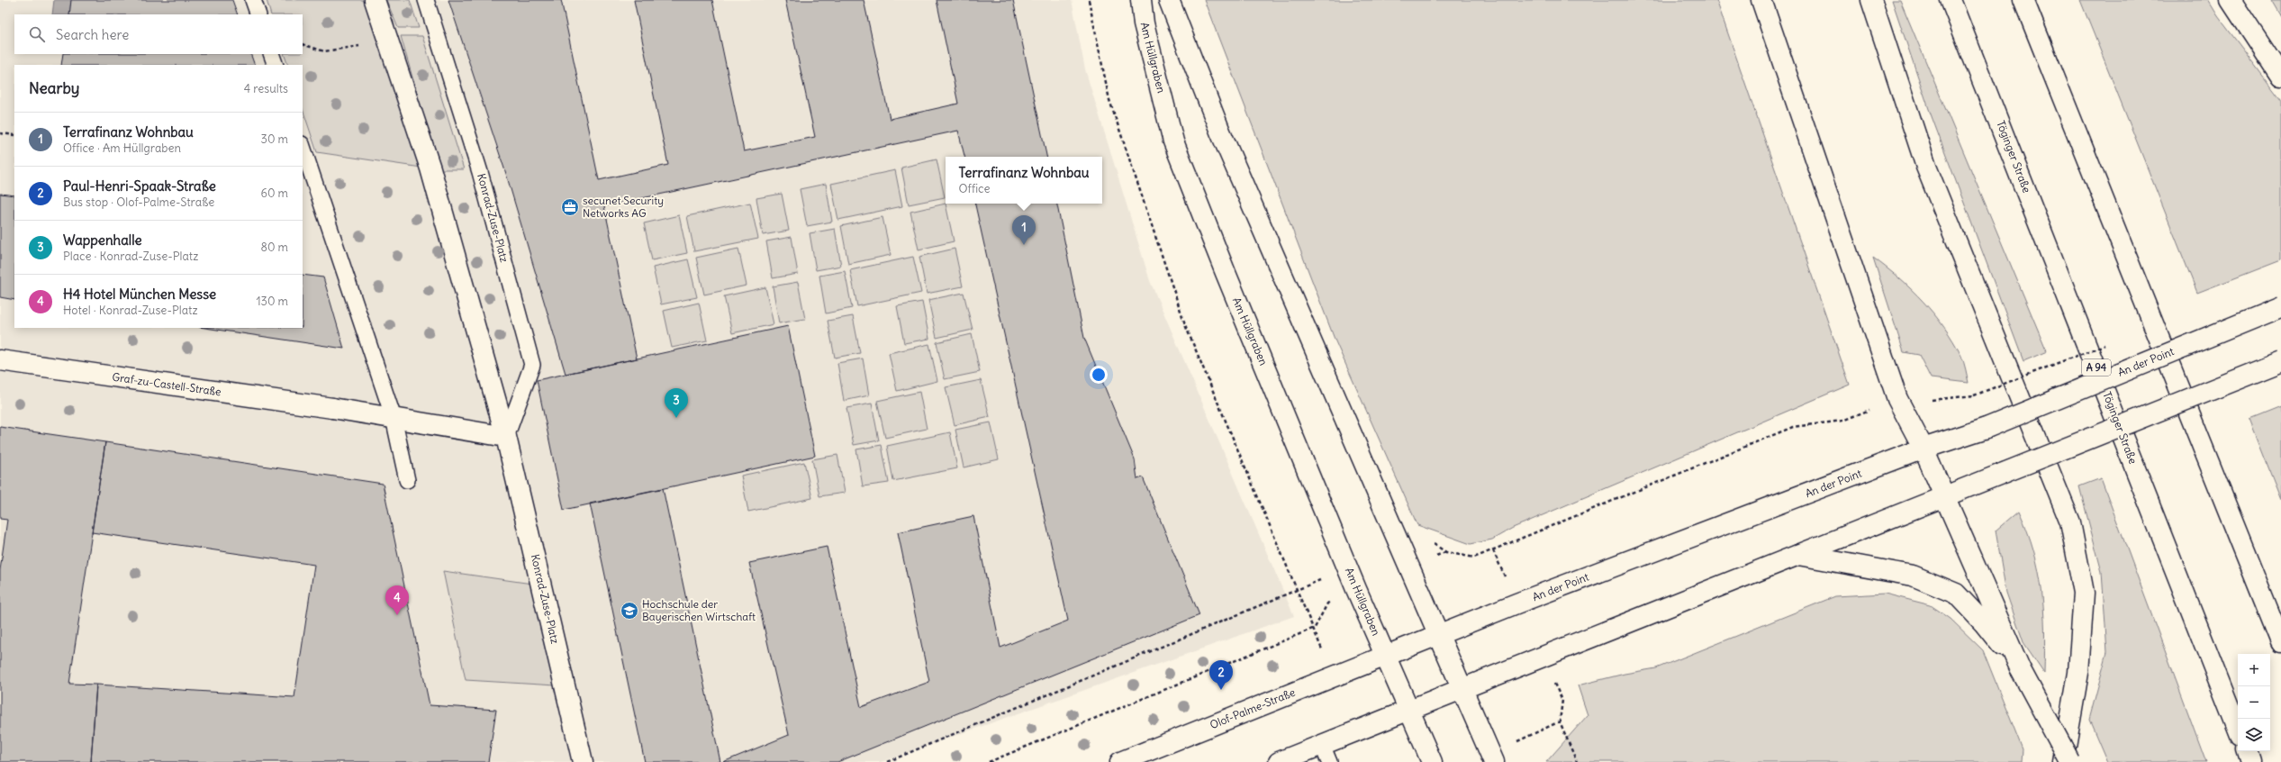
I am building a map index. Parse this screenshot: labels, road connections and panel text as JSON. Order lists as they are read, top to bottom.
{
  "streets": {
    "main road": [
      "Am Hüllgraben",
      "Töginger Straße",
      "Konrad-Zuse-Platz",
      "An der Point",
      "A 94",
      "Graf-zu-Castell-Straße",
      "Olof-Palme-Straße"
    ]
  },
  "crossings": [
    ["Am Hüllgraben", "An der Point"],
    ["Am Hüllgraben", "Olof-Palme-Straße"],
    ["An der Point", "Olof-Palme-Straße"]
  ],
  "places": {
    "office": ["secunet Security Networks AG"],
    "school or university": ["Hochschule der Bayerischen Wirtschaft"]
  },
  "page": {
    "search": "Search here",
    "heading": ["Nearby", "4 results"],
    "list": [
      {
        "mark": "1",
        "name": "Terrafinanz Wohnbau",
        "note": "Office · Am Hüllgraben",
        "value": "30 m"
      },
      {
        "mark": "2",
        "name": "Paul-Henri-Spaak-Straße",
        "note": "Bus stop · Olof-Palme-Straße",
        "value": "60 m"
      },
      {
        "mark": "3",
        "name": "Wappenhalle",
        "note": "Place · Konrad-Zuse-Platz",
        "value": "80 m"
      },
      {
        "mark": "4",
        "name": "H4 Hotel München Messe",
        "note": "Hotel · Konrad-Zuse-Platz",
        "value": "130 m"
      }
    ],
    "popup": ["Terrafinanz Wohnbau", "Office"],
    "pins": [
      "1",
      "3",
      "4",
      "2"
    ],
    "map_buttons": ["+", "−"]
  }
}
